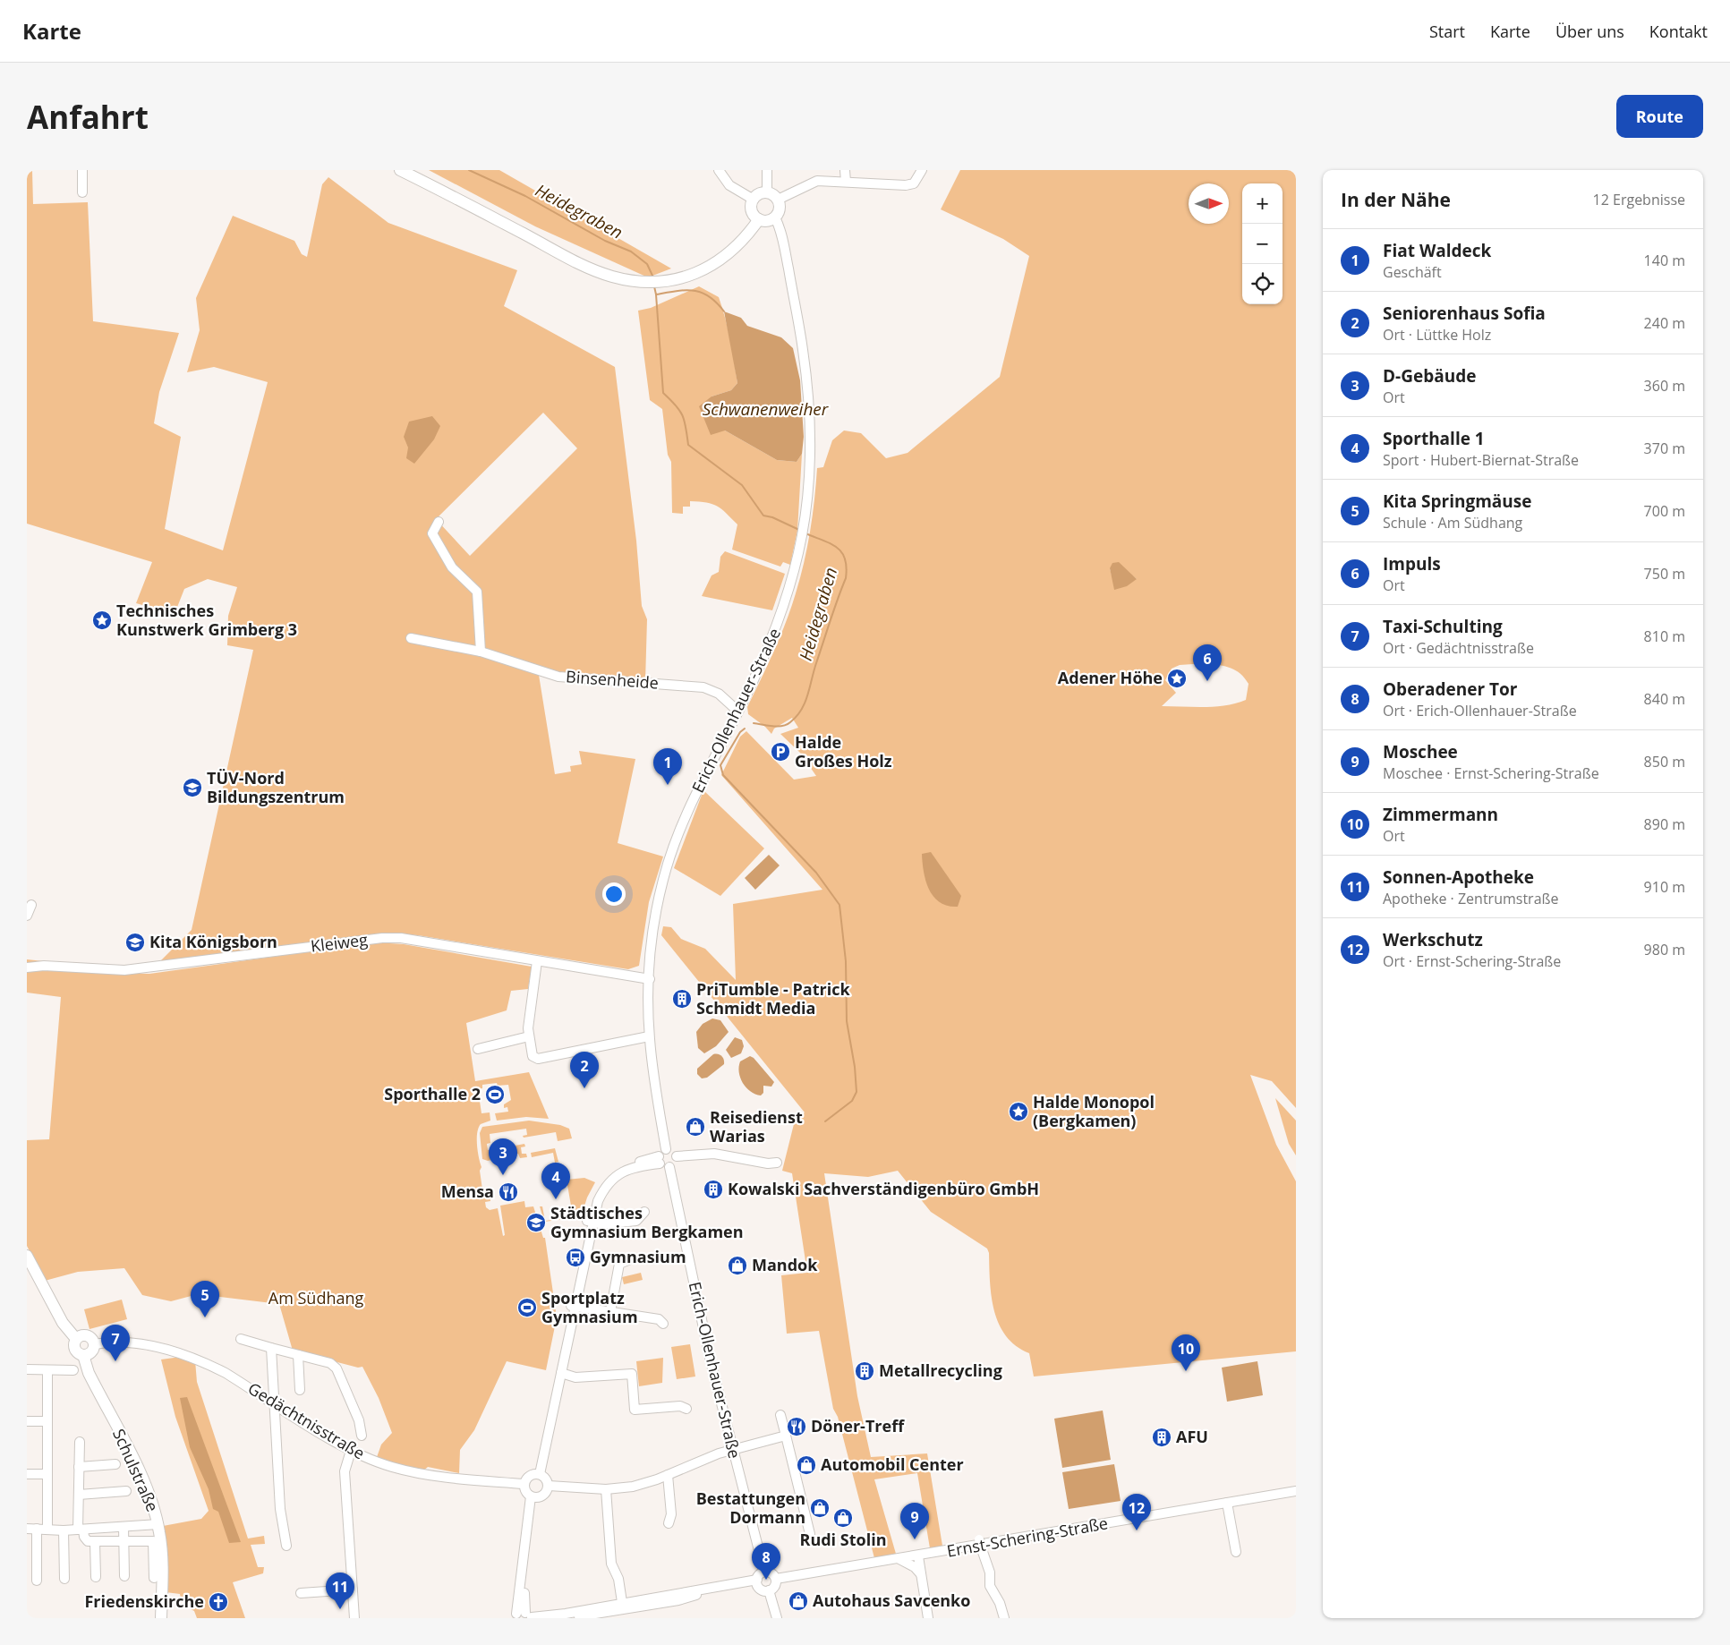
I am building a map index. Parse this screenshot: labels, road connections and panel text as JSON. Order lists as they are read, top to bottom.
{
  "streets": {
    "main road": ["Schulstraße"],
    "street": [
      "Binsenheide",
      "Erich-Ollenhauer-Straße",
      "Kleiweg",
      "Gedächtnisstraße",
      "Ernst-Schering-Straße"
    ]
  },
  "crossings": [
    ["Binsenheide", "Erich-Ollenhauer-Straße"],
    ["Erich-Ollenhauer-Straße", "Kleiweg"],
    ["Erich-Ollenhauer-Straße", "Ernst-Schering-Straße"],
    ["Gedächtnisstraße", "Schulstraße"]
  ],
  "water": ["Heidegraben", "Schwanenweiher"],
  "parks": ["Am Südhang"],
  "places": {
    "place": ["Technisches Kunstwerk Grimberg 3", "Adener Höhe", "Halde Monopol (Bergkamen)"],
    "parking": ["Halde Großes Holz"],
    "school or university": ["TÜV-Nord Bildungszentrum", "Kita Königsborn", "Städtisches Gymnasium Bergkamen"],
    "building": [
      "PriTumble - Patrick Schmidt Media",
      "Kowalski Sachverständigenbüro GmbH",
      "Metallrecycling",
      "AFU"
    ],
    "sports": ["Sporthalle 2", "Sportplatz Gymnasium"],
    "shop": [
      "Reisedienst Warias",
      "Mandok",
      "Automobil Center",
      "Bestattungen Dormann",
      "Rudi Stolin",
      "Autohaus Savcenko"
    ],
    "restaurant": ["Mensa", "Döner-Treff"],
    "bus stop": ["Gymnasium"],
    "church": ["Friedenskirche"]
  },
  "north": "right",
  "page": {
    "header": "Karte",
    "nav": [
      "Start",
      "Karte",
      "Über uns",
      "Kontakt"
    ],
    "buttons": "Route",
    "title": "Anfahrt",
    "heading": ["In der Nähe", "12 Ergebnisse"],
    "map_buttons": ["+", "−"],
    "list": [
      {
        "mark": "1",
        "name": "Fiat Waldeck",
        "note": "Geschäft",
        "value": "140 m"
      },
      {
        "mark": "2",
        "name": "Seniorenhaus Sofia",
        "note": "Ort · Lüttke Holz",
        "value": "240 m"
      },
      {
        "mark": "3",
        "name": "D-Gebäude",
        "note": "Ort",
        "value": "360 m"
      },
      {
        "mark": "4",
        "name": "Sporthalle 1",
        "note": "Sport · Hubert-Biernat-Straße",
        "value": "370 m"
      },
      {
        "mark": "5",
        "name": "Kita Springmäuse",
        "note": "Schule · Am Südhang",
        "value": "700 m"
      },
      {
        "mark": "6",
        "name": "Impuls",
        "note": "Ort",
        "value": "750 m"
      },
      {
        "mark": "7",
        "name": "Taxi-Schulting",
        "note": "Ort · Gedächtnisstraße",
        "value": "810 m"
      },
      {
        "mark": "8",
        "name": "Oberadener Tor",
        "note": "Ort · Erich-Ollenhauer-Straße",
        "value": "840 m"
      },
      {
        "mark": "9",
        "name": "Moschee",
        "note": "Moschee · Ernst-Schering-Straße",
        "value": "850 m"
      },
      {
        "mark": "10",
        "name": "Zimmermann",
        "note": "Ort",
        "value": "890 m"
      },
      {
        "mark": "11",
        "name": "Sonnen-Apotheke",
        "note": "Apotheke · Zentrumstraße",
        "value": "910 m"
      },
      {
        "mark": "12",
        "name": "Werkschutz",
        "note": "Ort · Ernst-Schering-Straße",
        "value": "980 m"
      }
    ],
    "pins": [
      "6",
      "1",
      "2",
      "3",
      "4",
      "5",
      "7",
      "10",
      "12",
      "9",
      "8",
      "11"
    ]
  }
}
